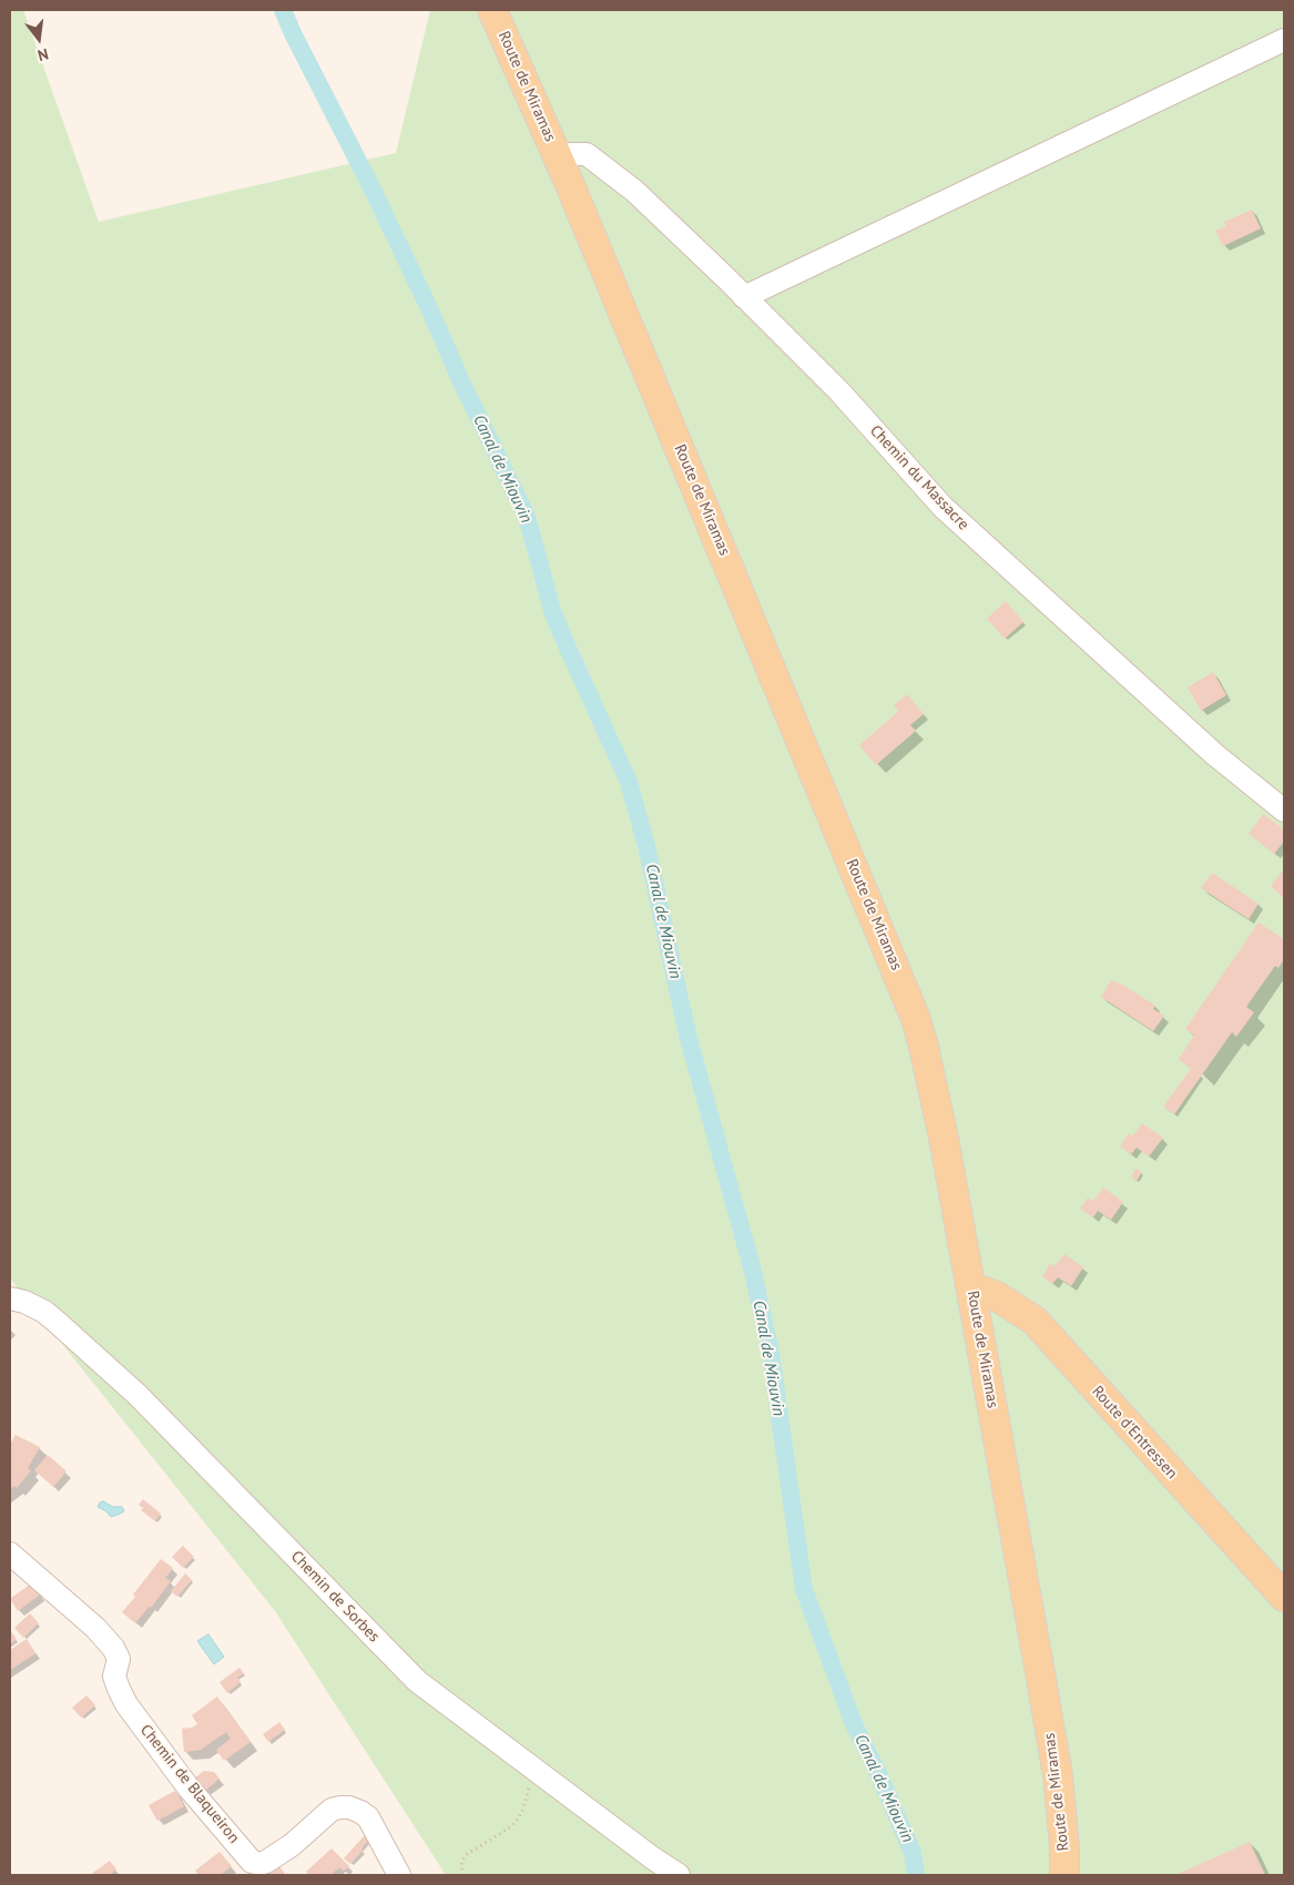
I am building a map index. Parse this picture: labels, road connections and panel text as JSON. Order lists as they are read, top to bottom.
{
  "streets": {
    "main road": ["Route de Miramas", "Route d'Entressen"],
    "street": ["Chemin du Massacre", "Chemin de Sorbes", "Chemin de Blaqueiron"]
  },
  "crossings": [
    ["Route de Miramas", "Chemin du Massacre"],
    ["Route de Miramas", "Route d'Entressen"]
  ],
  "water": ["Canal de Miouvin"],
  "north": "bottom"
}
